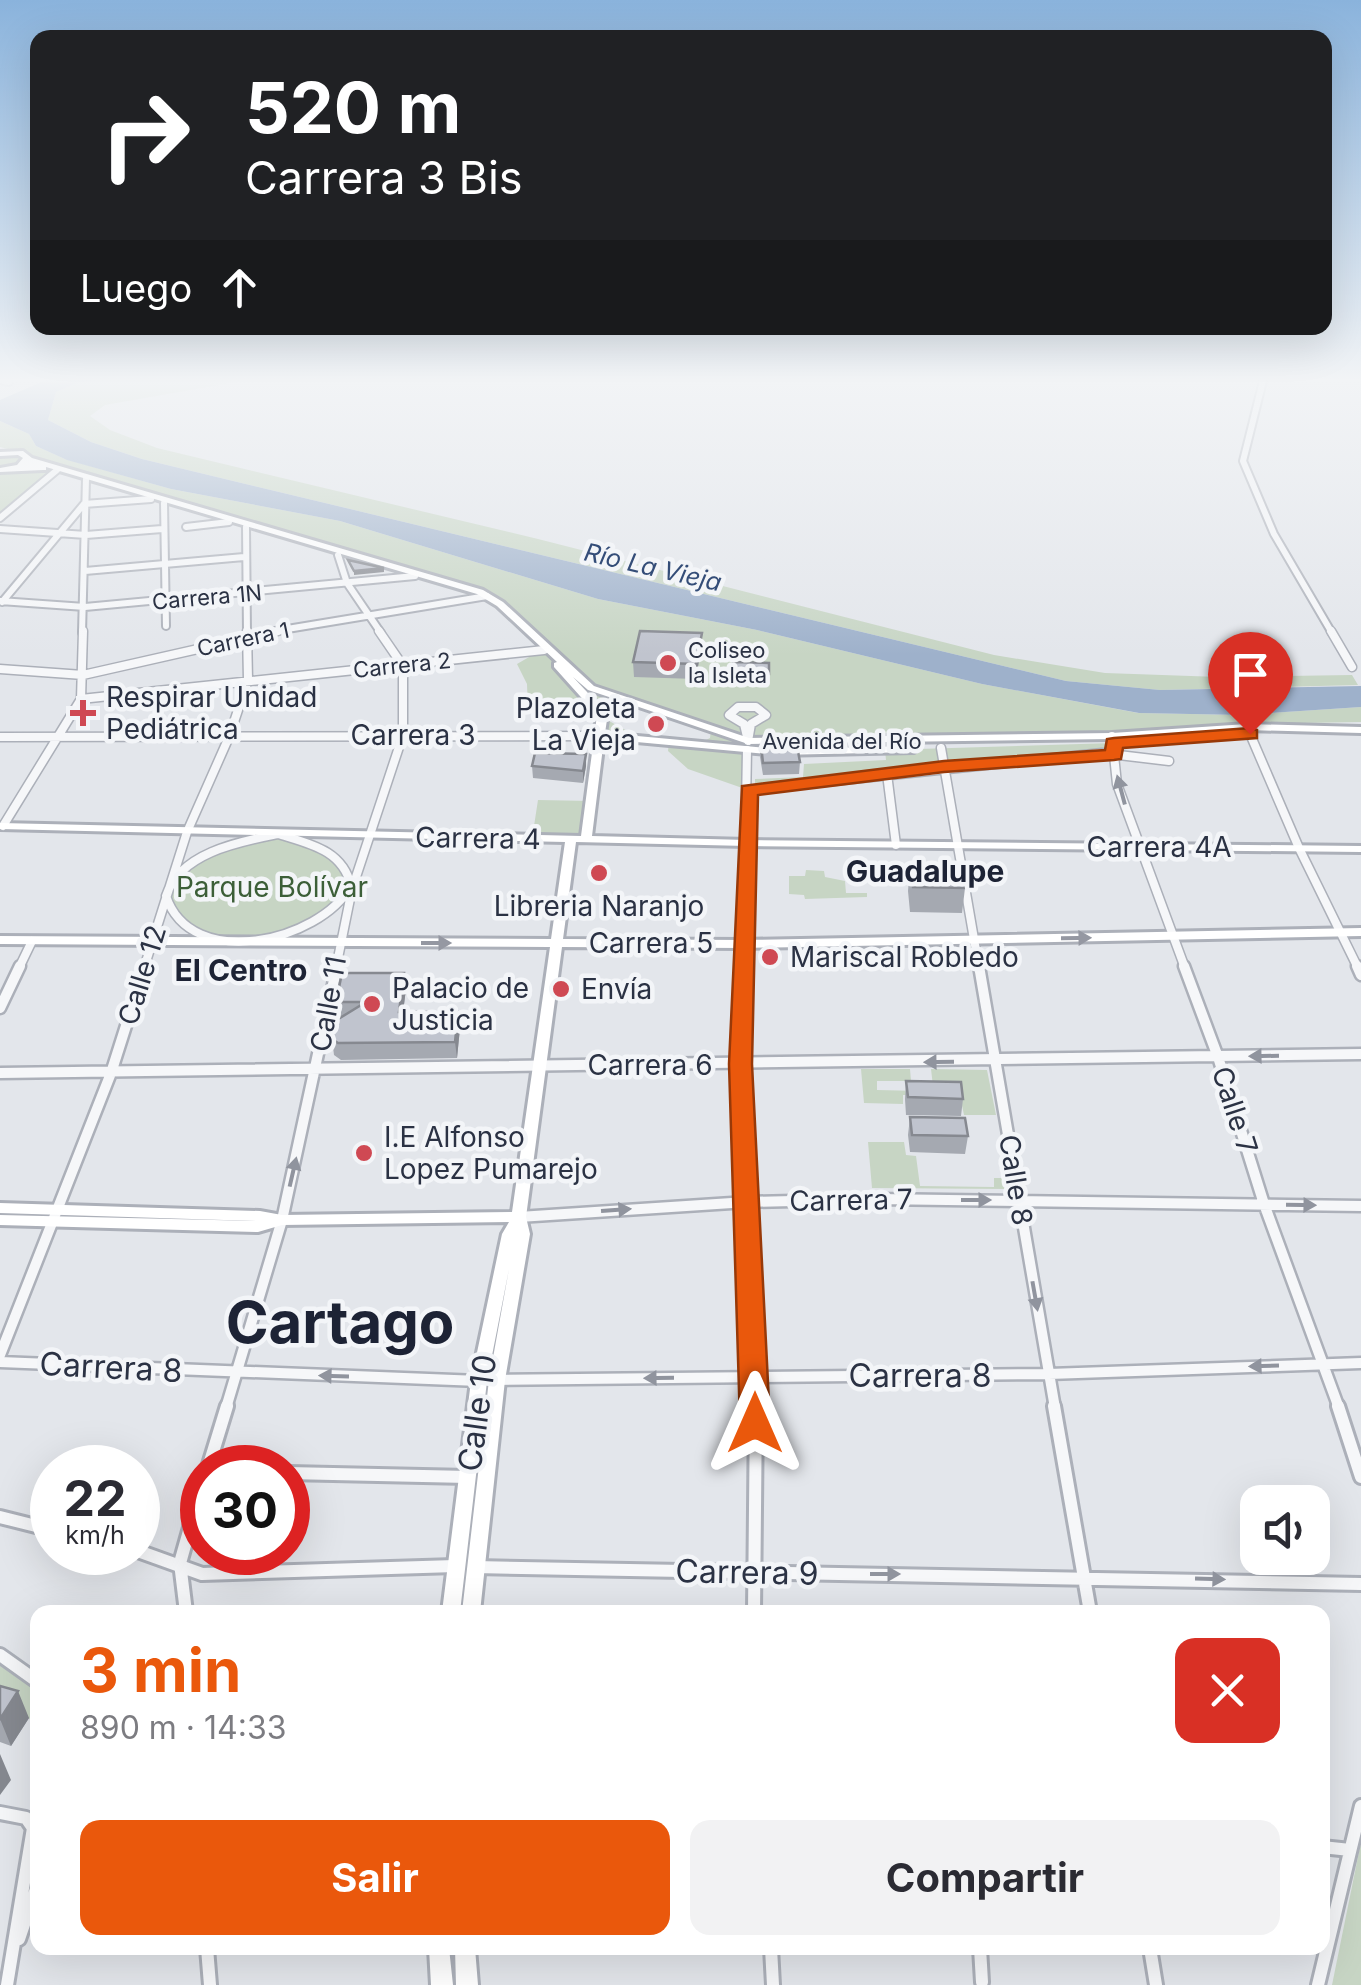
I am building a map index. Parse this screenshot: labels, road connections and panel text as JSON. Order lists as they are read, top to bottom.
{
  "streets": {
    "main road": [
      "Carrera 3",
      "Avenida del Río",
      "Carrera 4",
      "Carrera 4A",
      "Carrera 5",
      "Carrera 7",
      "Calle 10"
    ],
    "street": [
      "Carrera 1N",
      "Carrera 1",
      "Carrera 2",
      "Calle 12",
      "Calle 11",
      "Carrera 6",
      "Calle 7",
      "Calle 8",
      "Carrera 8",
      "Carrera 9"
    ]
  },
  "crossings": [
    ["Carrera 1N", "Avenida del Río"],
    ["Carrera 1N", "Calle 12"],
    ["Carrera 1N", "Calle 11"],
    ["Carrera 1", "Avenida del Río"],
    ["Carrera 1", "Calle 12"],
    ["Carrera 1", "Calle 11"],
    ["Carrera 2", "Avenida del Río"],
    ["Carrera 2", "Calle 12"],
    ["Carrera 2", "Calle 11"],
    ["Carrera 3", "Avenida del Río"],
    ["Carrera 3", "Calle 12"],
    ["Carrera 3", "Calle 11"],
    ["Avenida del Río", "Calle 12"],
    ["Avenida del Río", "Calle 11"],
    ["Avenida del Río", "Calle 7"],
    ["Avenida del Río", "Calle 8"],
    ["Carrera 4", "Carrera 4A"],
    ["Carrera 4", "Carrera 5"],
    ["Carrera 4", "Calle 12"],
    ["Carrera 4", "Calle 11"],
    ["Carrera 4", "Calle 8"],
    ["Carrera 4", "Calle 10"],
    ["Carrera 4A", "Calle 7"],
    ["Carrera 4A", "Calle 8"],
    ["Carrera 5", "Calle 12"],
    ["Carrera 5", "Calle 11"],
    ["Carrera 5", "Calle 7"],
    ["Carrera 5", "Calle 8"],
    ["Carrera 5", "Calle 10"],
    ["Calle 12", "Calle 11"],
    ["Calle 12", "Carrera 6"],
    ["Calle 12", "Carrera 7"],
    ["Calle 12", "Carrera 8"],
    ["Calle 11", "Carrera 6"],
    ["Calle 11", "Carrera 7"],
    ["Calle 11", "Carrera 8"],
    ["Carrera 6", "Calle 7"],
    ["Carrera 6", "Calle 8"],
    ["Carrera 6", "Calle 10"],
    ["Calle 7", "Carrera 7"],
    ["Calle 7", "Carrera 8"],
    ["Calle 8", "Carrera 7"],
    ["Calle 8", "Carrera 8"],
    ["Calle 8", "Carrera 9"],
    ["Carrera 7", "Calle 10"],
    ["Carrera 8", "Calle 10"],
    ["Calle 10", "Carrera 9"]
  ],
  "one_way": ["Carrera 7", "Carrera 8", "Carrera 9"],
  "districts": ["Guadalupe", "El Centro", "Cartago"],
  "water": ["Río La Vieja"],
  "parks": ["Parque Bolívar"],
  "places": {
    "other": [
      "Coliseo la Isleta",
      "Plazoleta La Vieja",
      "Libreria Naranjo",
      "Mariscal Robledo",
      "Envía",
      "Palacio de Justicia",
      "I.E Alfonso Lopez Pumarejo"
    ],
    "health": ["Respirar Unidad Pediátrica"]
  },
  "page": {
    "turn": ["520 m", "Carrera 3 Bis"],
    "then": "Luego",
    "speed": "22 km/h",
    "limit": "30",
    "heading": ["3 min", "890 m · 14:33"],
    "buttons": ["Salir", "Compartir"]
  }
}
